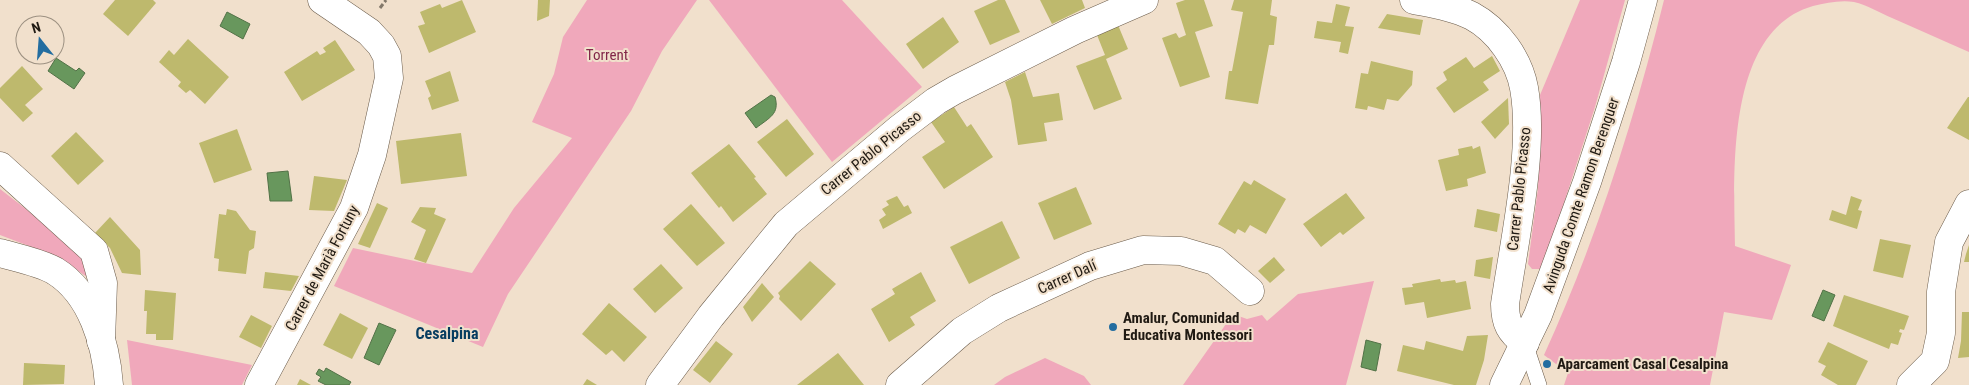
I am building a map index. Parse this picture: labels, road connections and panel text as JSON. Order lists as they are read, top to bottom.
{
  "streets": {
    "street": [
      "Carrer Pablo Picasso",
      "Avinguda Comte Ramon Berenguer",
      "Carrer de Marià Fortuny",
      "Carrer Dalí"
    ]
  },
  "crossings": [
    ["Carrer Pablo Picasso", "Avinguda Comte Ramon Berenguer"]
  ],
  "districts": ["Cesalpina"],
  "parks": ["Torrent"],
  "places": ["Amalur, Comunidad Educativa Montessori", "Aparcament Casal Cesalpina"],
  "north": "top"
}
